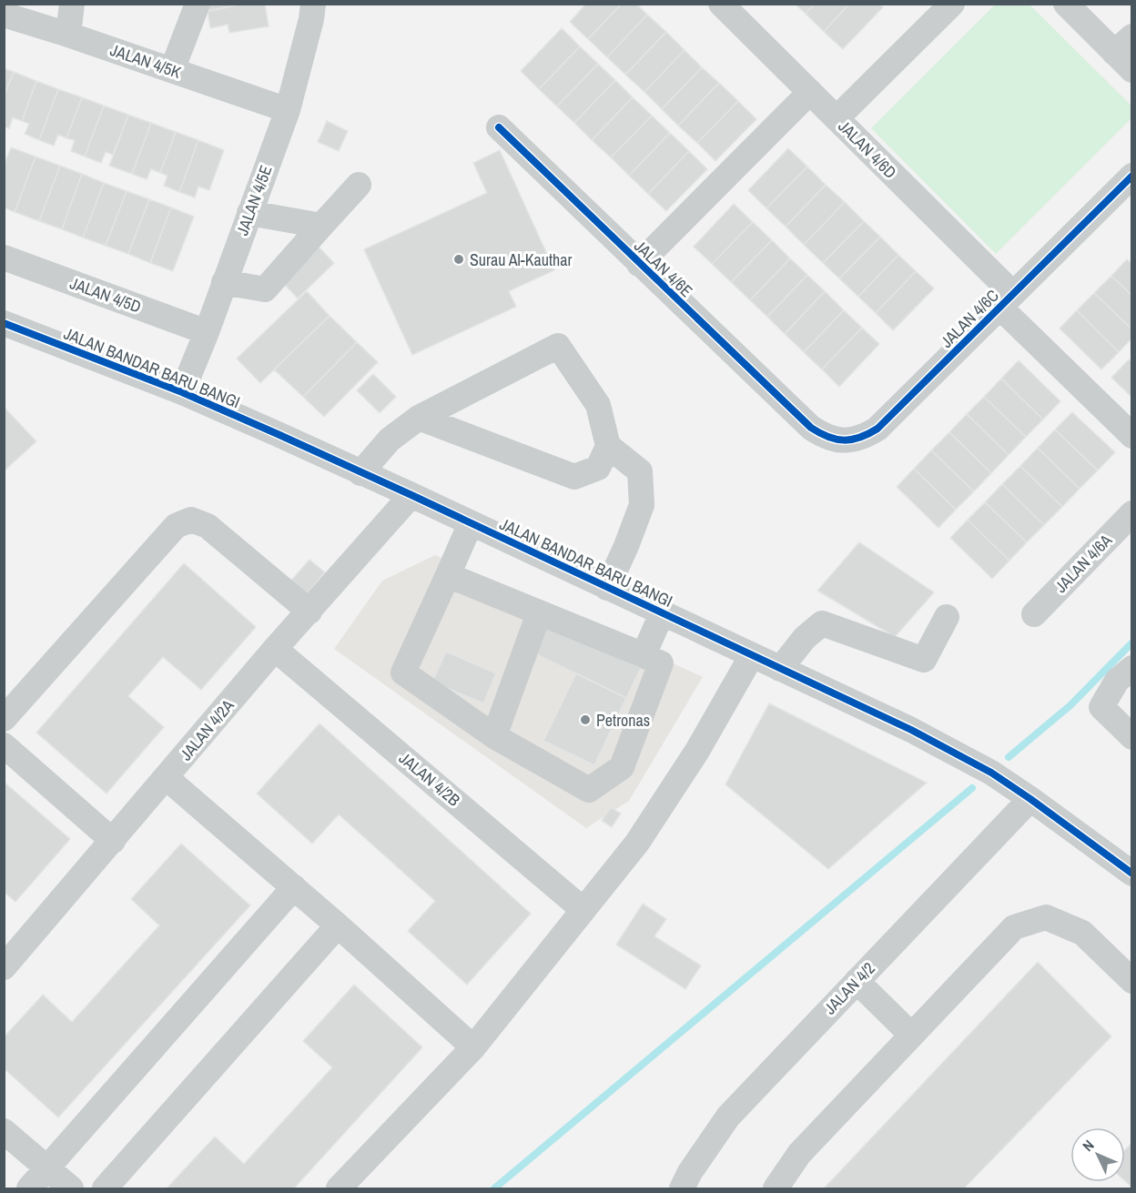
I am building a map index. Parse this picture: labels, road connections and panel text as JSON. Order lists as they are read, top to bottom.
{
  "streets": {
    "street": [
      "JALAN 4/5K",
      "JALAN 4/6D",
      "JALAN 4/5E",
      "JALAN 4/6E",
      "JALAN 4/5D",
      "JALAN 4/6C",
      "JALAN BANDAR BARU BANGI",
      "JALAN 4/6A",
      "JALAN 4/2A",
      "JALAN 4/2B",
      "JALAN 4/2"
    ]
  },
  "crossings": [
    ["JALAN 4/5K", "JALAN 4/5E"],
    ["JALAN 4/6D", "JALAN 4/6C"],
    ["JALAN 4/5E", "JALAN 4/5D"],
    ["JALAN 4/5E", "JALAN BANDAR BARU BANGI"],
    ["JALAN 4/6E", "JALAN 4/6C"],
    ["JALAN BANDAR BARU BANGI", "JALAN 4/2A"],
    ["JALAN BANDAR BARU BANGI", "JALAN 4/2"],
    ["JALAN 4/2A", "JALAN 4/2B"]
  ],
  "places": ["Surau Al-Kauthar", "Petronas"],
  "north": "top left"
}
